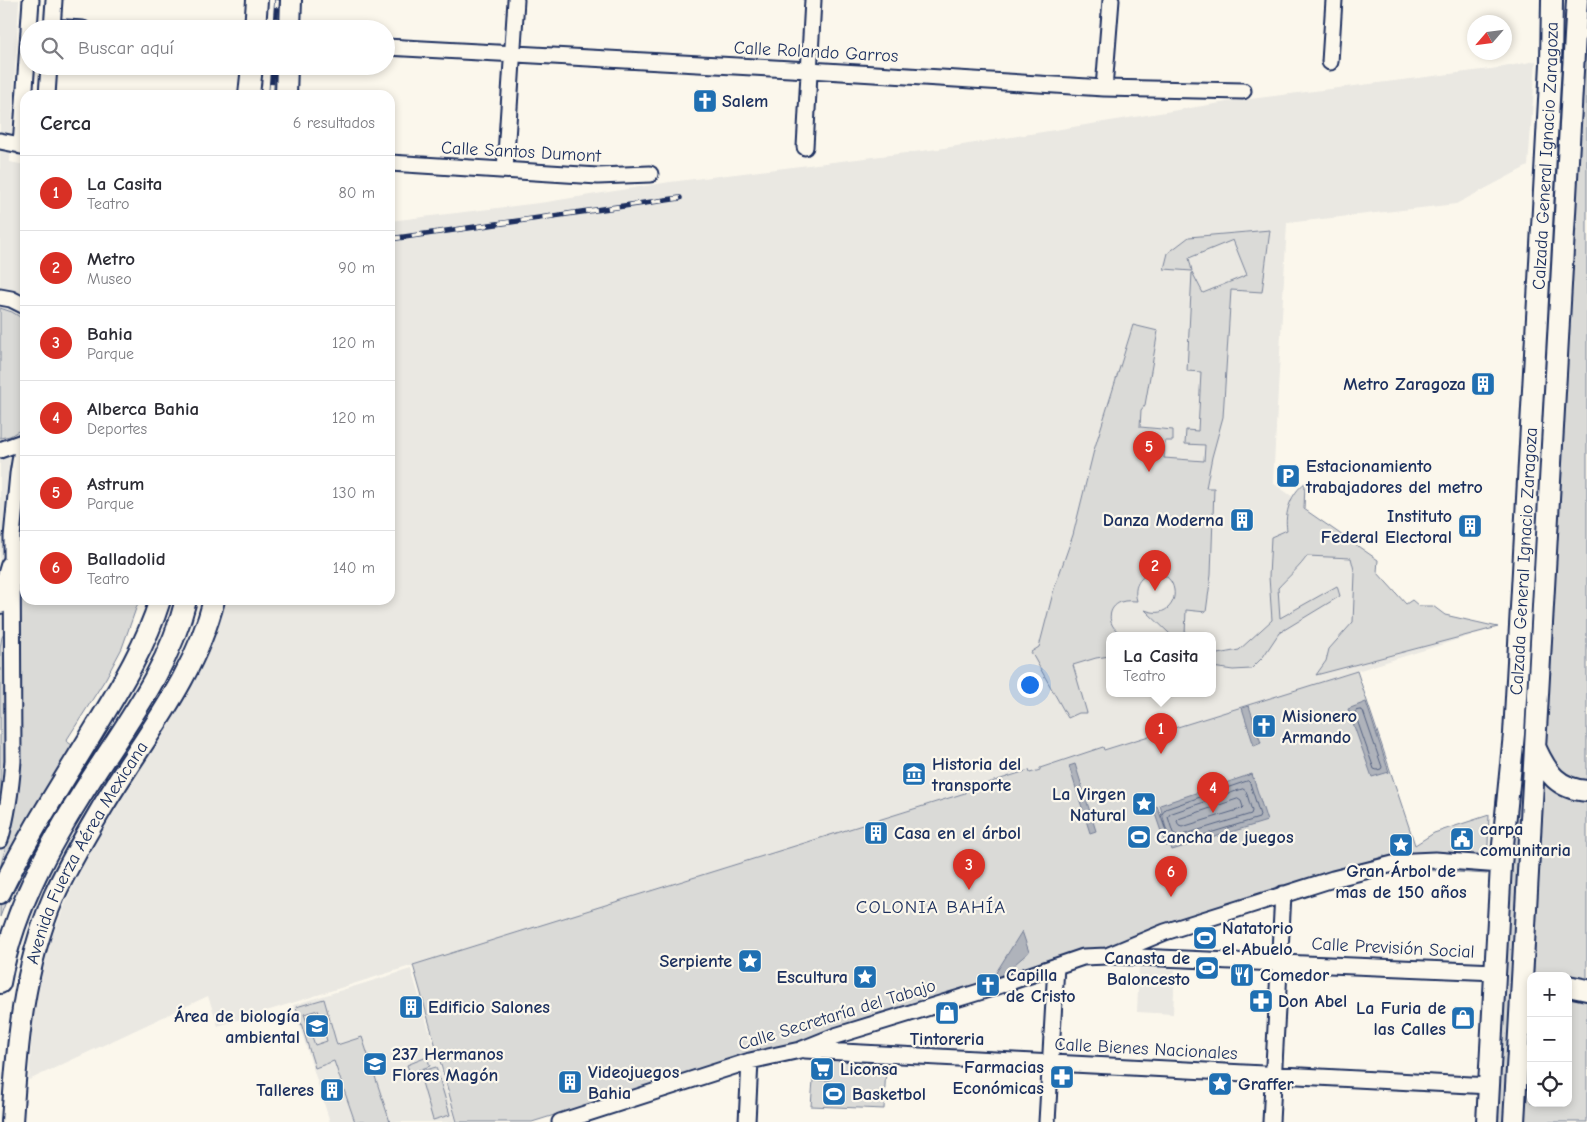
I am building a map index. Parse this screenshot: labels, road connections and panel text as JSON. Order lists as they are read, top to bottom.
{
  "streets": {
    "main road": ["Calzada General Ignacio Zaragoza", "Avenida Fuerza Aérea Mexicana"],
    "street": [
      "Calle Rolando Garros",
      "Calle Santos Dumont",
      "Calle Previsión Social",
      "Calle Secretaría del Tabajo",
      "Calle Bienes Nacionales"
    ]
  },
  "crossings": [
    ["Calzada General Ignacio Zaragoza", "Calle Previsión Social"],
    ["Calzada General Ignacio Zaragoza", "Calle Secretaría del Tabajo"],
    ["Calzada General Ignacio Zaragoza", "Calle Bienes Nacionales"],
    ["Calle Previsión Social", "Calle Secretaría del Tabajo"],
    ["Calle Secretaría del Tabajo", "Calle Bienes Nacionales"]
  ],
  "districts": ["COLONIA BAHÍA"],
  "places": {
    "church": ["Salem", "Misionero Armando", "Capilla de Cristo"],
    "building": [
      "Metro Zaragoza",
      "Danza Moderna",
      "Instituto Federal Electoral",
      "Casa en el árbol",
      "Edificio Salones",
      "Videojuegos Bahia",
      "Talleres"
    ],
    "parking": ["Estacionamiento trabajadores del metro"],
    "museum": ["Historia del transporte"],
    "place": [
      "La Virgen Natural",
      "Gran Árbol de mas de 150 años",
      "Serpiente",
      "Escultura",
      "Graffer"
    ],
    "sports": [
      "Cancha de juegos",
      "Natatorio el Abuelo",
      "Canasta de Baloncesto",
      "Basketbol"
    ],
    "public building": ["carpa comunitaria"],
    "restaurant": ["Comedor"],
    "pharmacy": ["Don Abel", "Farmacias Económicas"],
    "shop": ["Tintoreria", "La Furia de las Calles"],
    "school or university": ["Área de biología ambiental", "237 Hermanos Flores Magón"],
    "supermarket": ["Liconsa"]
  },
  "north": "bottom left",
  "page": {
    "search": "Buscar aquí",
    "heading": ["Cerca", "6 resultados"],
    "list": [
      {
        "mark": "1",
        "name": "La Casita",
        "note": "Teatro",
        "value": "80 m"
      },
      {
        "mark": "2",
        "name": "Metro",
        "note": "Museo",
        "value": "90 m"
      },
      {
        "mark": "3",
        "name": "Bahia",
        "note": "Parque",
        "value": "120 m"
      },
      {
        "mark": "4",
        "name": "Alberca Bahia",
        "note": "Deportes",
        "value": "120 m"
      },
      {
        "mark": "5",
        "name": "Astrum",
        "note": "Parque",
        "value": "130 m"
      },
      {
        "mark": "6",
        "name": "Balladolid",
        "note": "Teatro",
        "value": "140 m"
      }
    ],
    "pins": [
      "5",
      "2",
      "1",
      "4",
      "3",
      "6"
    ],
    "popup": ["La Casita", "Teatro"],
    "map_buttons": ["+", "−"]
  }
}
